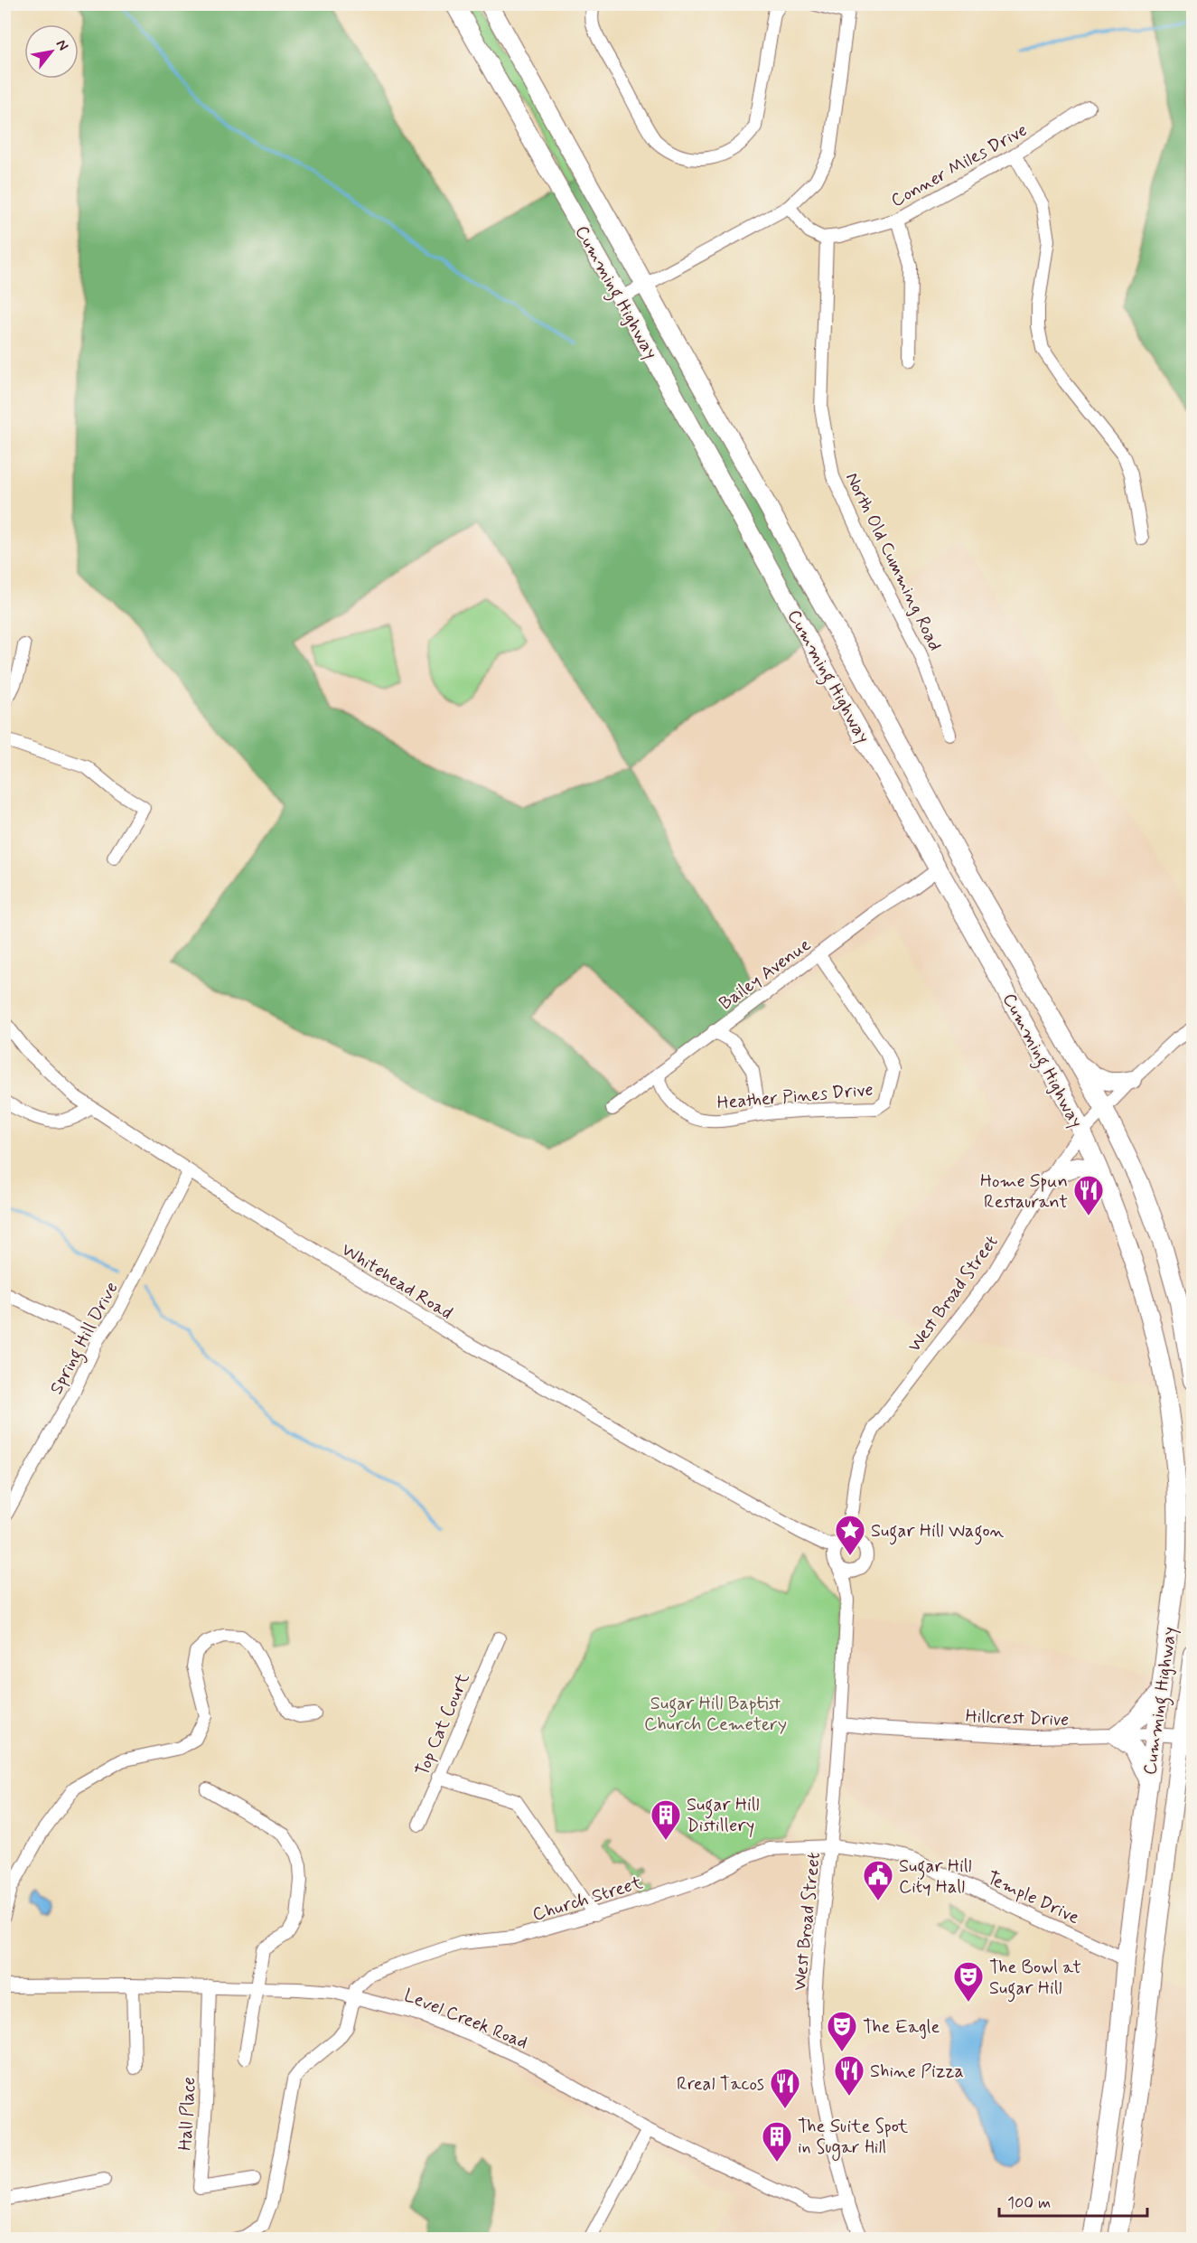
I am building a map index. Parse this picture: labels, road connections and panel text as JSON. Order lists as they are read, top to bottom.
{
  "streets": {
    "highway": ["Cumming Highway"],
    "street": [
      "Conner Miles Drive",
      "North Old Cumming Road",
      "Bailey Avenue",
      "Heather Pines Drive",
      "Whitehead Road",
      "West Broad Street",
      "Spring Hill Drive",
      "Hillcrest Drive",
      "Top Cat Court",
      "Temple Drive",
      "Church Street",
      "Level Creek Road",
      "Hall Place"
    ]
  },
  "crossings": [
    ["Conner Miles Drive", "North Old Cumming Road"],
    ["Cumming Highway", "Bailey Avenue"],
    ["Cumming Highway", "West Broad Street"],
    ["Cumming Highway", "Hillcrest Drive"],
    ["Cumming Highway", "Temple Drive"],
    ["Bailey Avenue", "Heather Pines Drive"],
    ["Whitehead Road", "West Broad Street"],
    ["Whitehead Road", "Spring Hill Drive"],
    ["West Broad Street", "Hillcrest Drive"],
    ["West Broad Street", "Temple Drive"],
    ["West Broad Street", "Church Street"],
    ["West Broad Street", "Level Creek Road"],
    ["Temple Drive", "Church Street"],
    ["Church Street", "Level Creek Road"],
    ["Level Creek Road", "Hall Place"]
  ],
  "parks": ["Sugar Hill Baptist Church Cemetery"],
  "places": {
    "restaurant": ["Home Spun Restaurant", "Shine Pizza", "Rreal Tacos"],
    "place": ["Sugar Hill Wagon"],
    "building": ["Sugar Hill Distillery", "The Suite Spot in Sugar Hill"],
    "public building": ["Sugar Hill City Hall"],
    "theatre": ["The Bowl at Sugar Hill", "The Eagle"]
  },
  "scale_bar": "100 m",
  "north": "top right"
}
